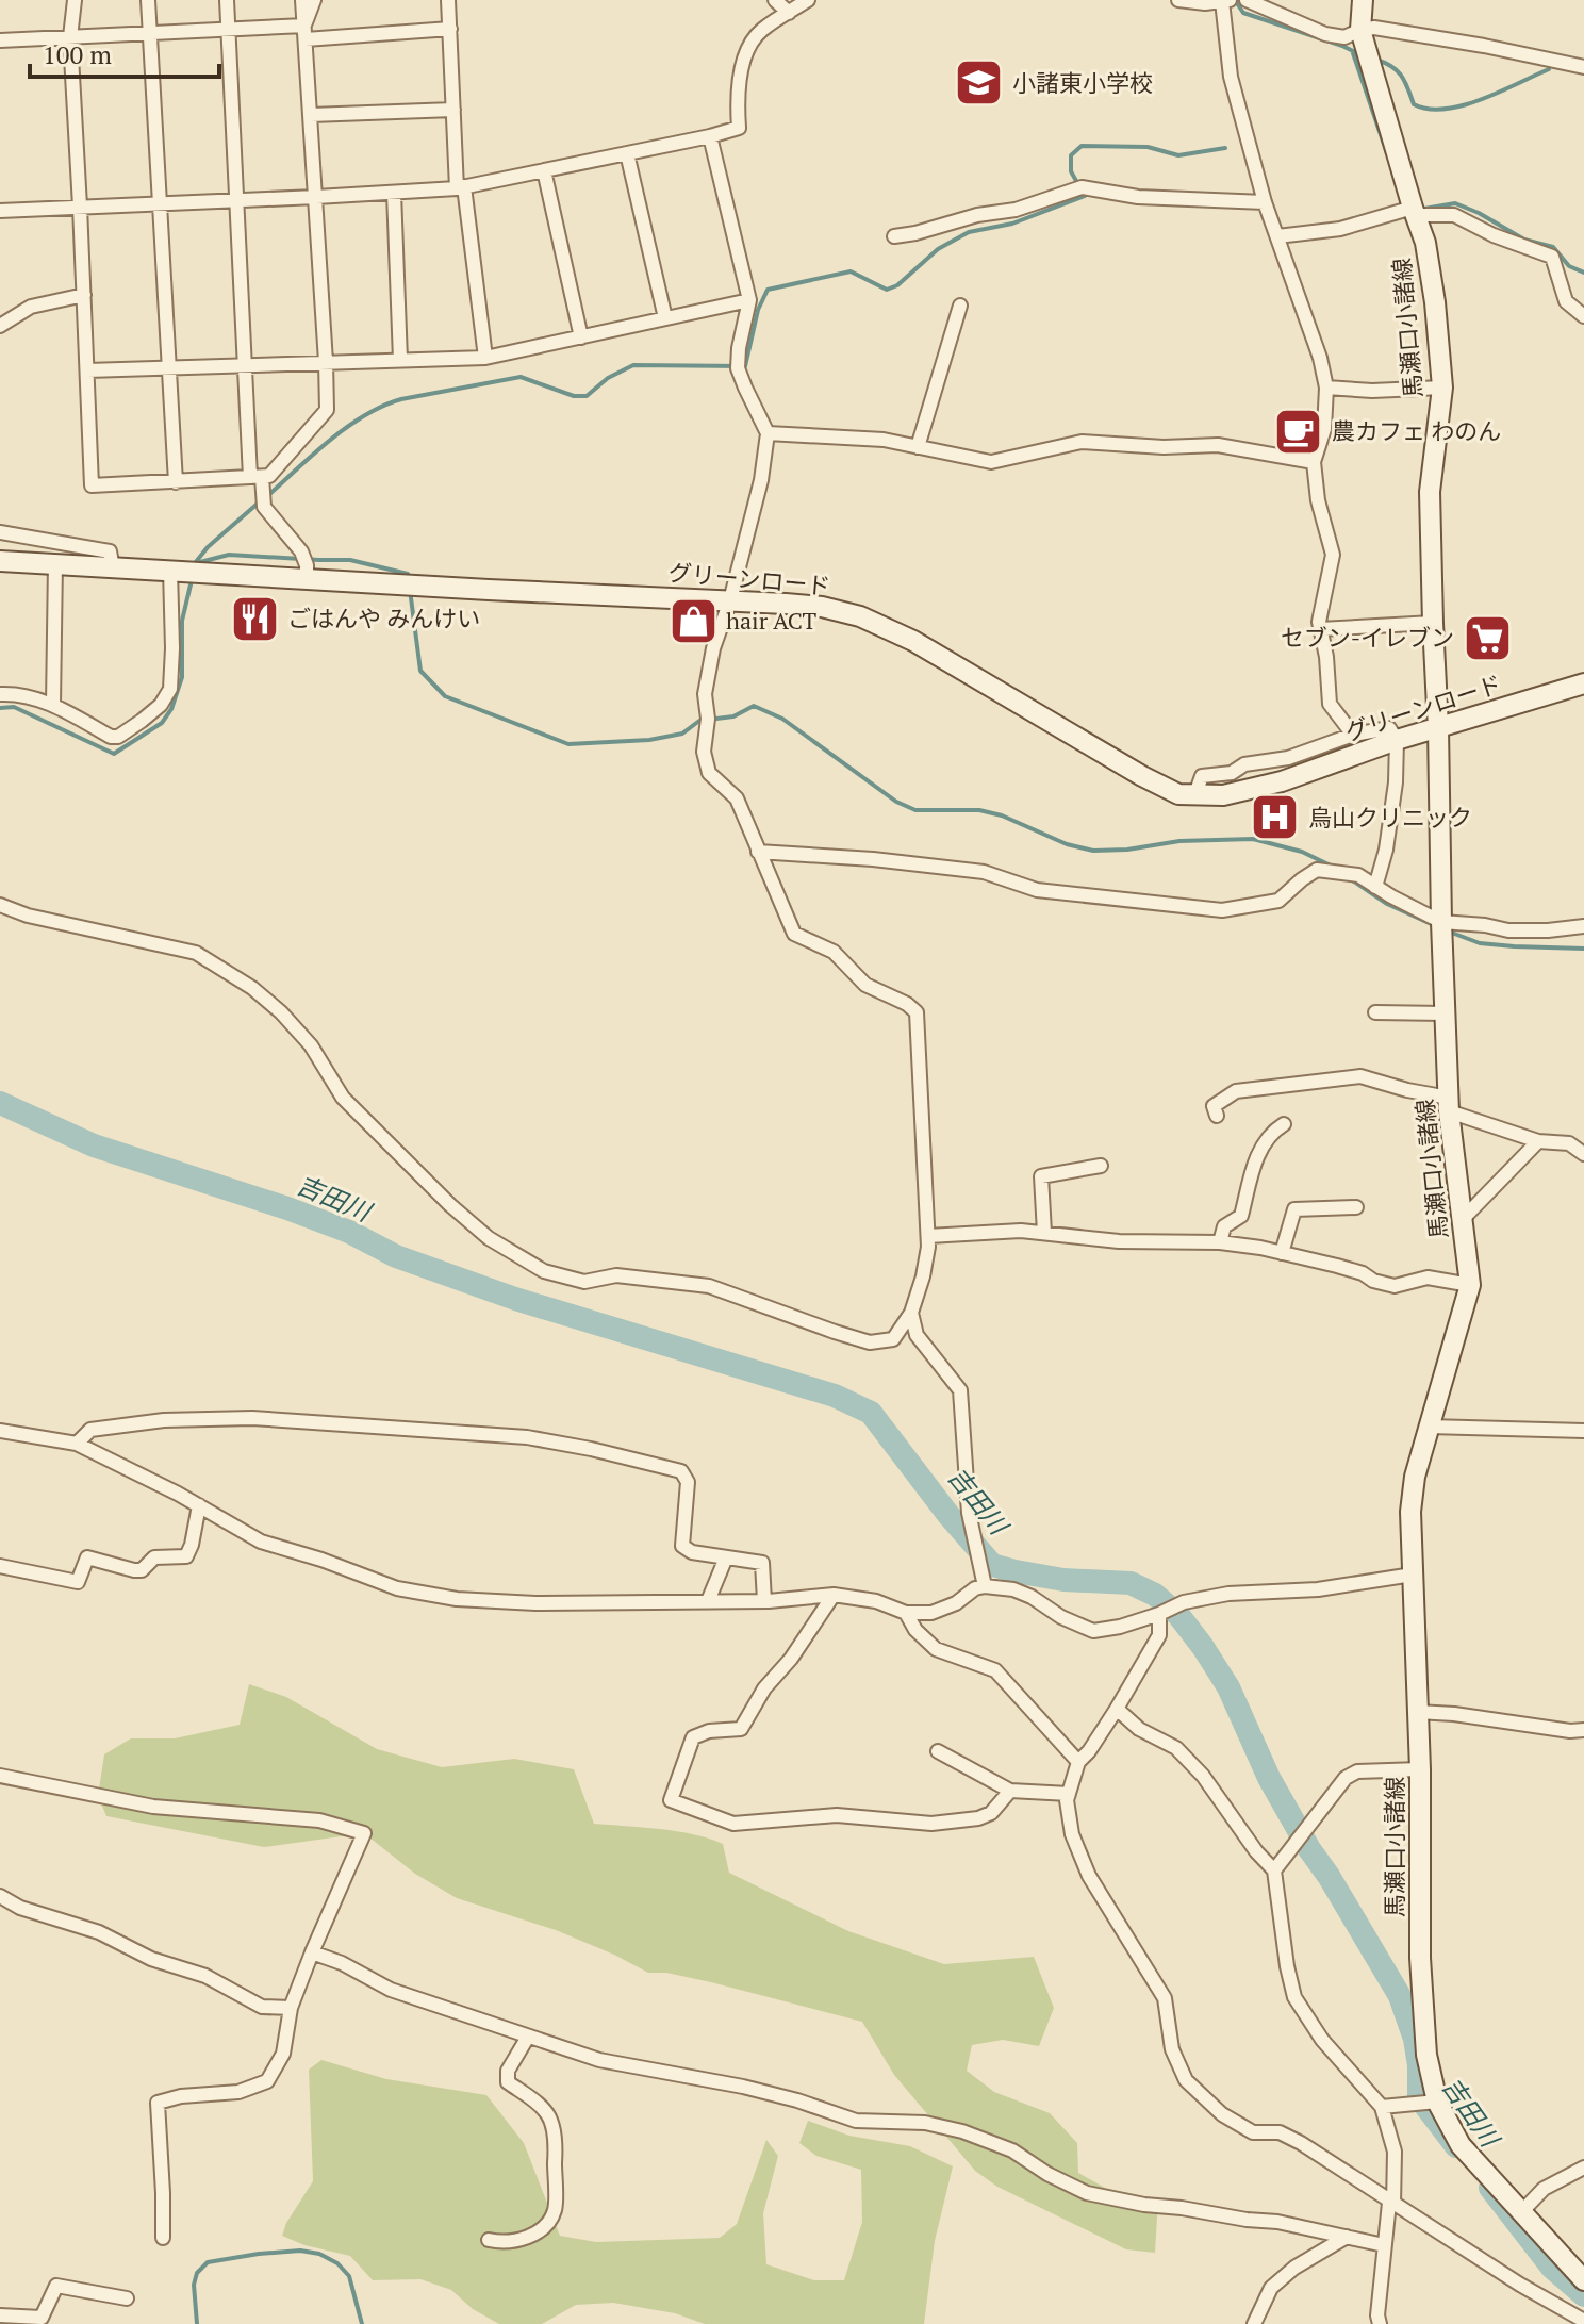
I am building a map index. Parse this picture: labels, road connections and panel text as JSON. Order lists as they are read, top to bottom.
{
  "streets": {
    "main road": ["馬瀬口小諸線", "グリーンロード"]
  },
  "crossings": [
    ["馬瀬口小諸線", "グリーンロード"]
  ],
  "water": ["吉田川"],
  "places": {
    "school or university": ["小諸東小学校"],
    "cafe": ["農カフェ わのん"],
    "restaurant": ["ごはんや みんけい"],
    "shop": ["hair ACT"],
    "supermarket": ["セブン-イレブン"],
    "hospital": ["烏山クリニック"]
  },
  "scale_bar": "100 m"
}
